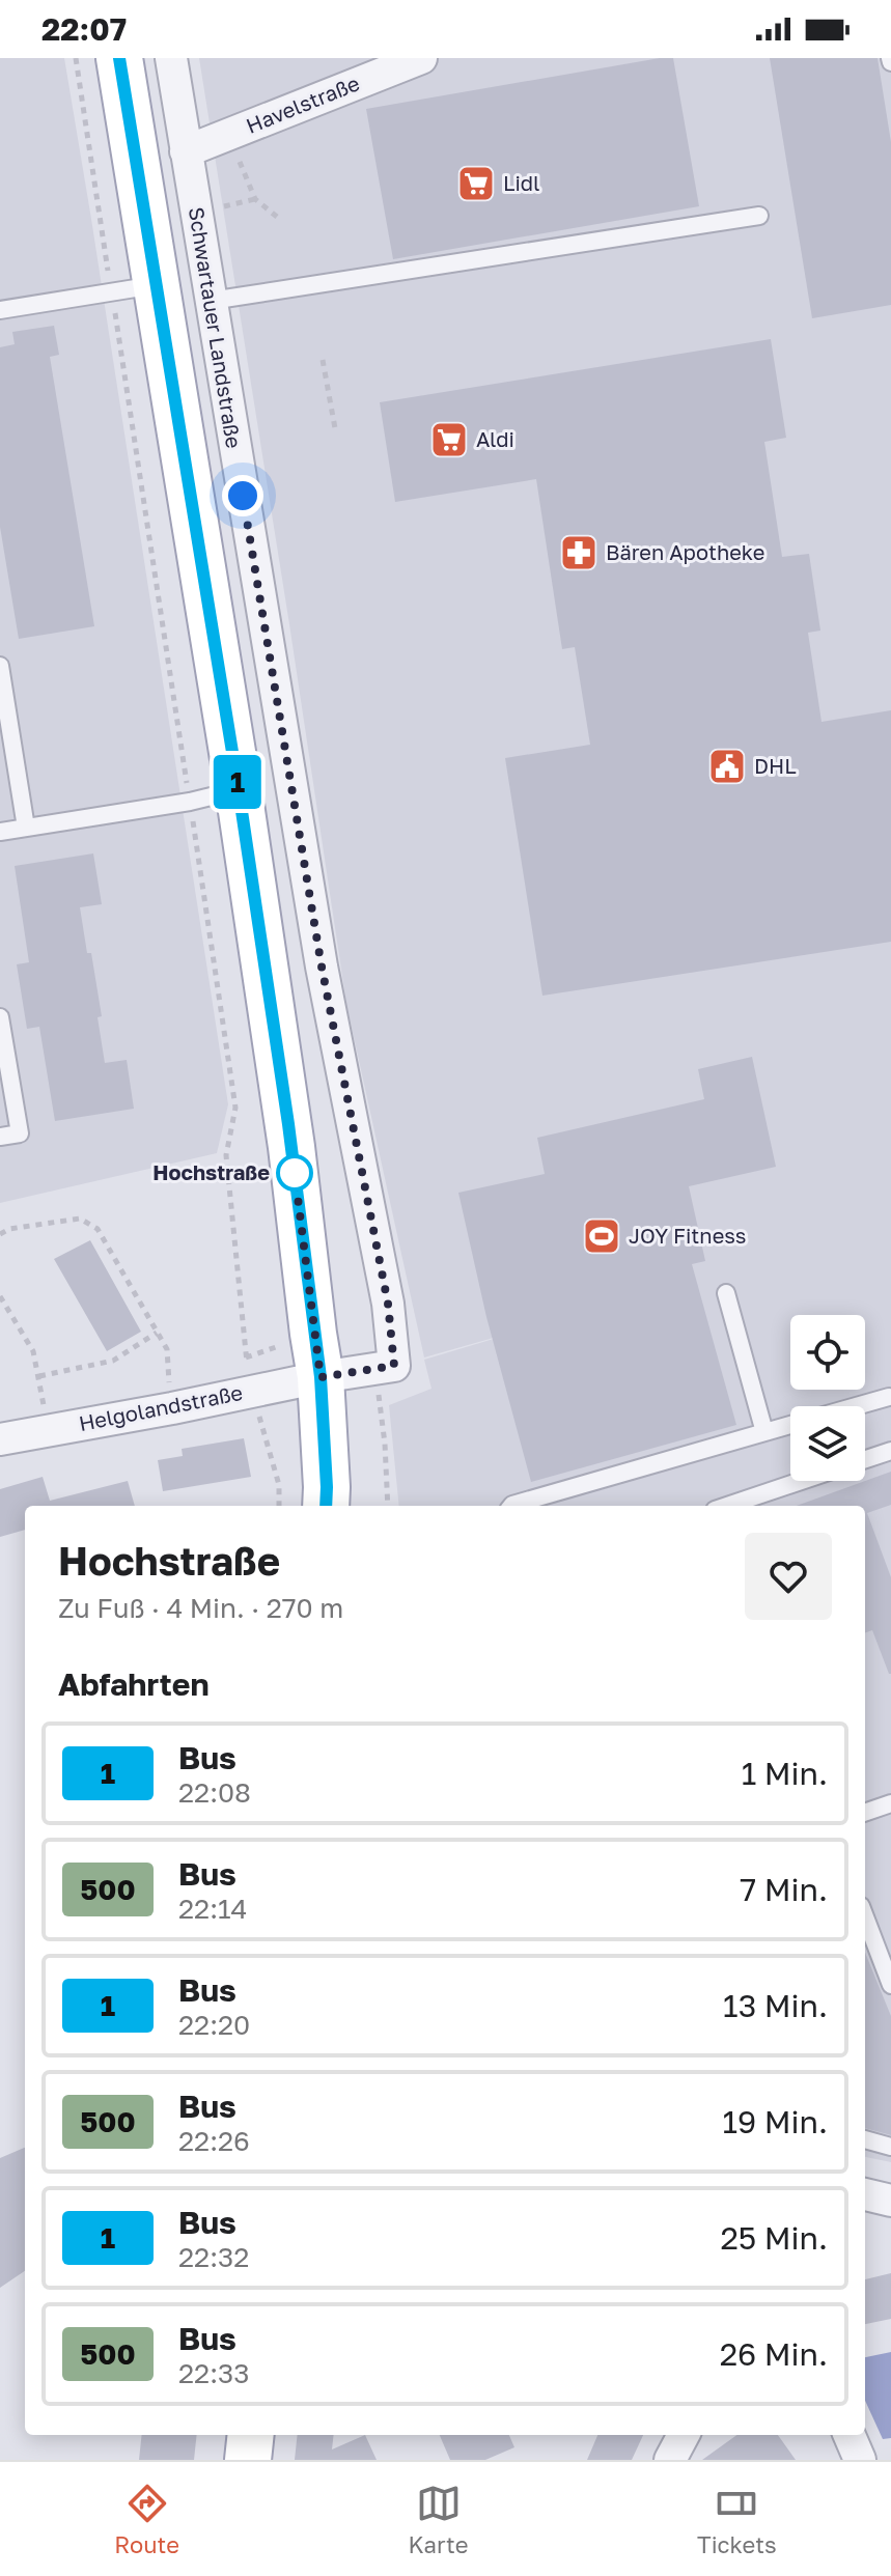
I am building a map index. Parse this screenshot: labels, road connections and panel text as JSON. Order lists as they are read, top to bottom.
{
  "streets": {
    "street": ["Havelstraße", "Schwartauer Landstraße", "Helgolandstraße"]
  },
  "crossings": [
    ["Havelstraße", "Schwartauer Landstraße"]
  ],
  "places": {
    "supermarket": ["Lidl", "Aldi"],
    "pharmacy": ["Bären Apotheke"],
    "public building": ["DHL"],
    "other": ["Hochstraße"],
    "sports": ["JOY Fitness"]
  },
  "lines": ["bus line 1"],
  "page": {
    "status": "22:07",
    "on_map": "1",
    "heading": [
      ["Hochstraße", "Zu Fuß · 4 Min. · 270 m"],
      "Abfahrten"
    ],
    "list": [
      {
        "mark": "1",
        "name": "Bus",
        "note": "22:08",
        "value": "1 Min."
      },
      {
        "mark": "500",
        "name": "Bus",
        "note": "22:14",
        "value": "7 Min."
      },
      {
        "mark": "1",
        "name": "Bus",
        "note": "22:20",
        "value": "13 Min."
      },
      {
        "mark": "500",
        "name": "Bus",
        "note": "22:26",
        "value": "19 Min."
      },
      {
        "mark": "1",
        "name": "Bus",
        "note": "22:32",
        "value": "25 Min."
      },
      {
        "mark": "500",
        "name": "Bus",
        "note": "22:33",
        "value": "26 Min."
      }
    ],
    "tabs": ["Route", "Karte", "Tickets"]
  }
}
